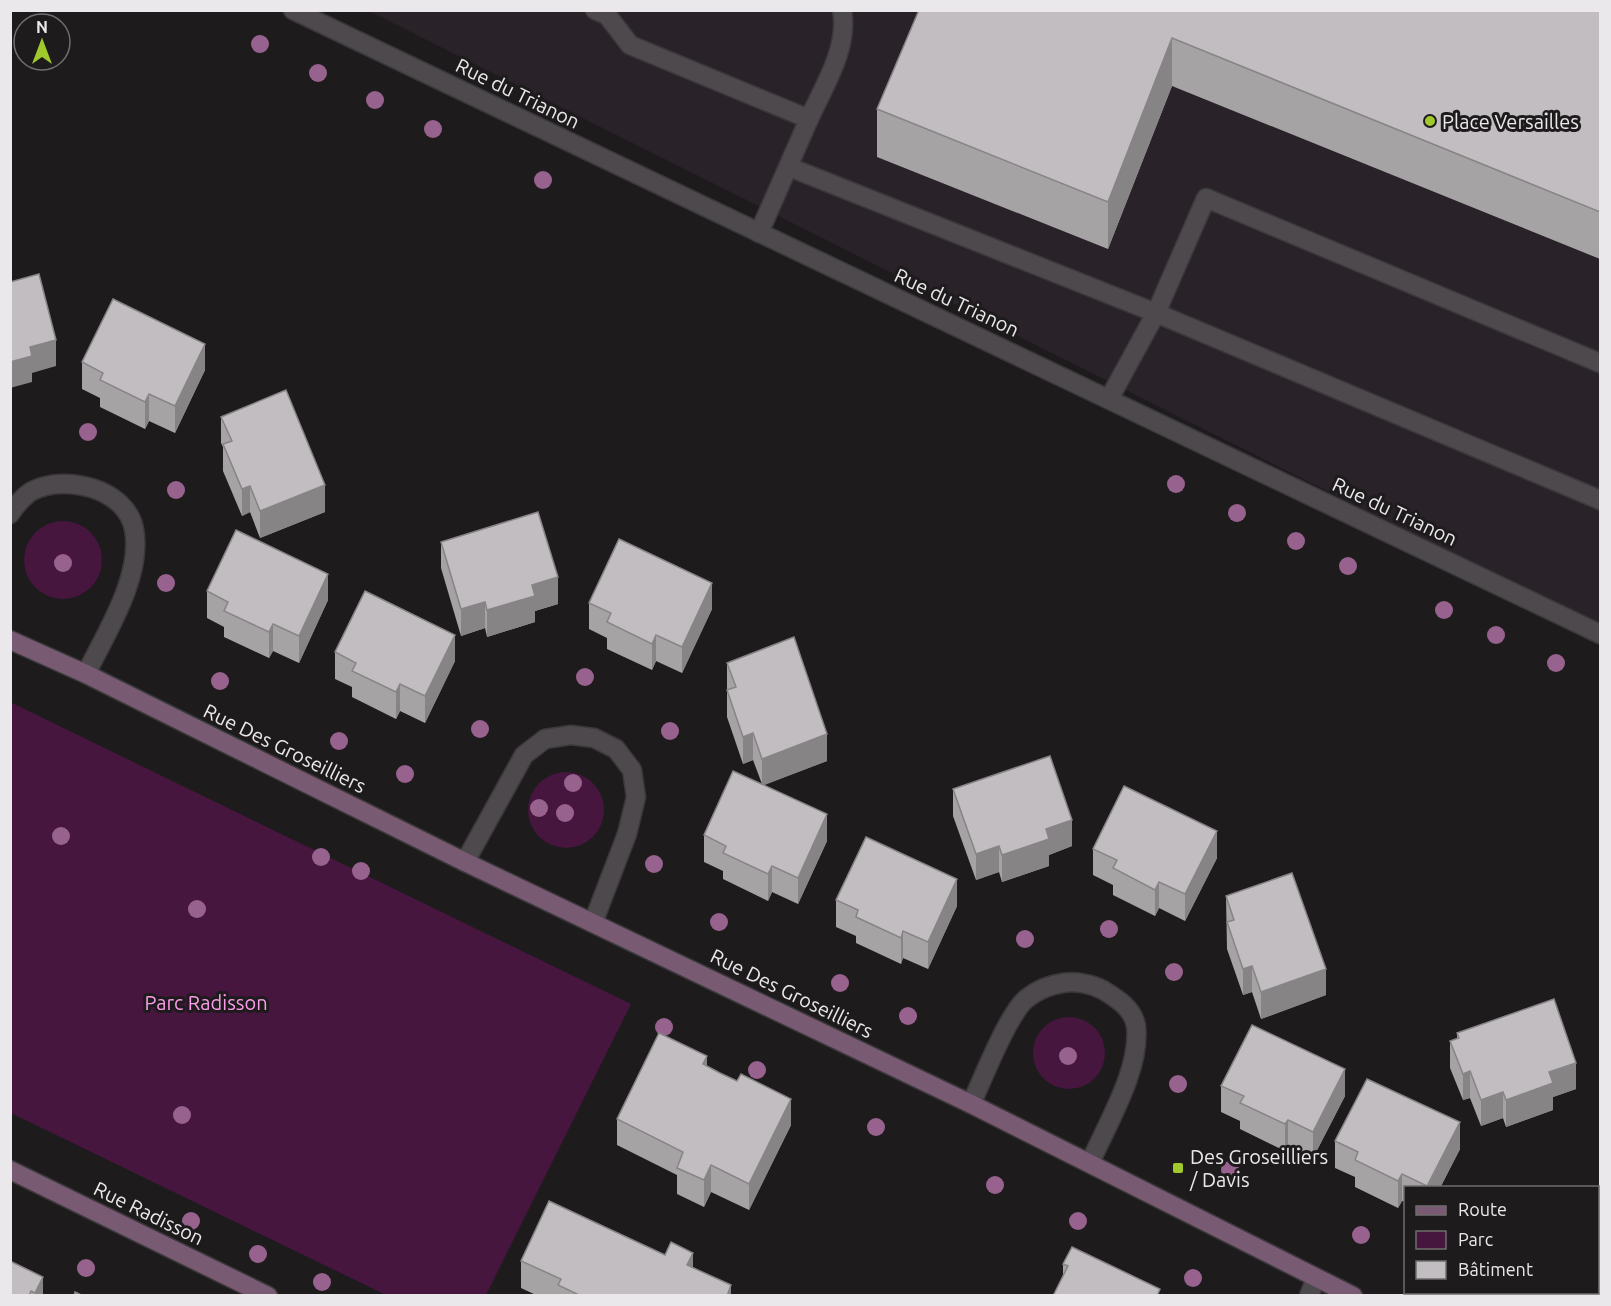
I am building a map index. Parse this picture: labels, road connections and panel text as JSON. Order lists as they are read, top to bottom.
{
  "streets": {
    "street": ["Rue du Trianon", "Rue Des Groseilliers", "Rue Radisson"]
  },
  "parks": ["Parc Radisson"],
  "places": {
    "other": ["Place Versailles"],
    "transit": ["Des Groseilliers / Davis"]
  },
  "legend": ["Route", "Parc", "Bâtiment"],
  "north": "top"
}
